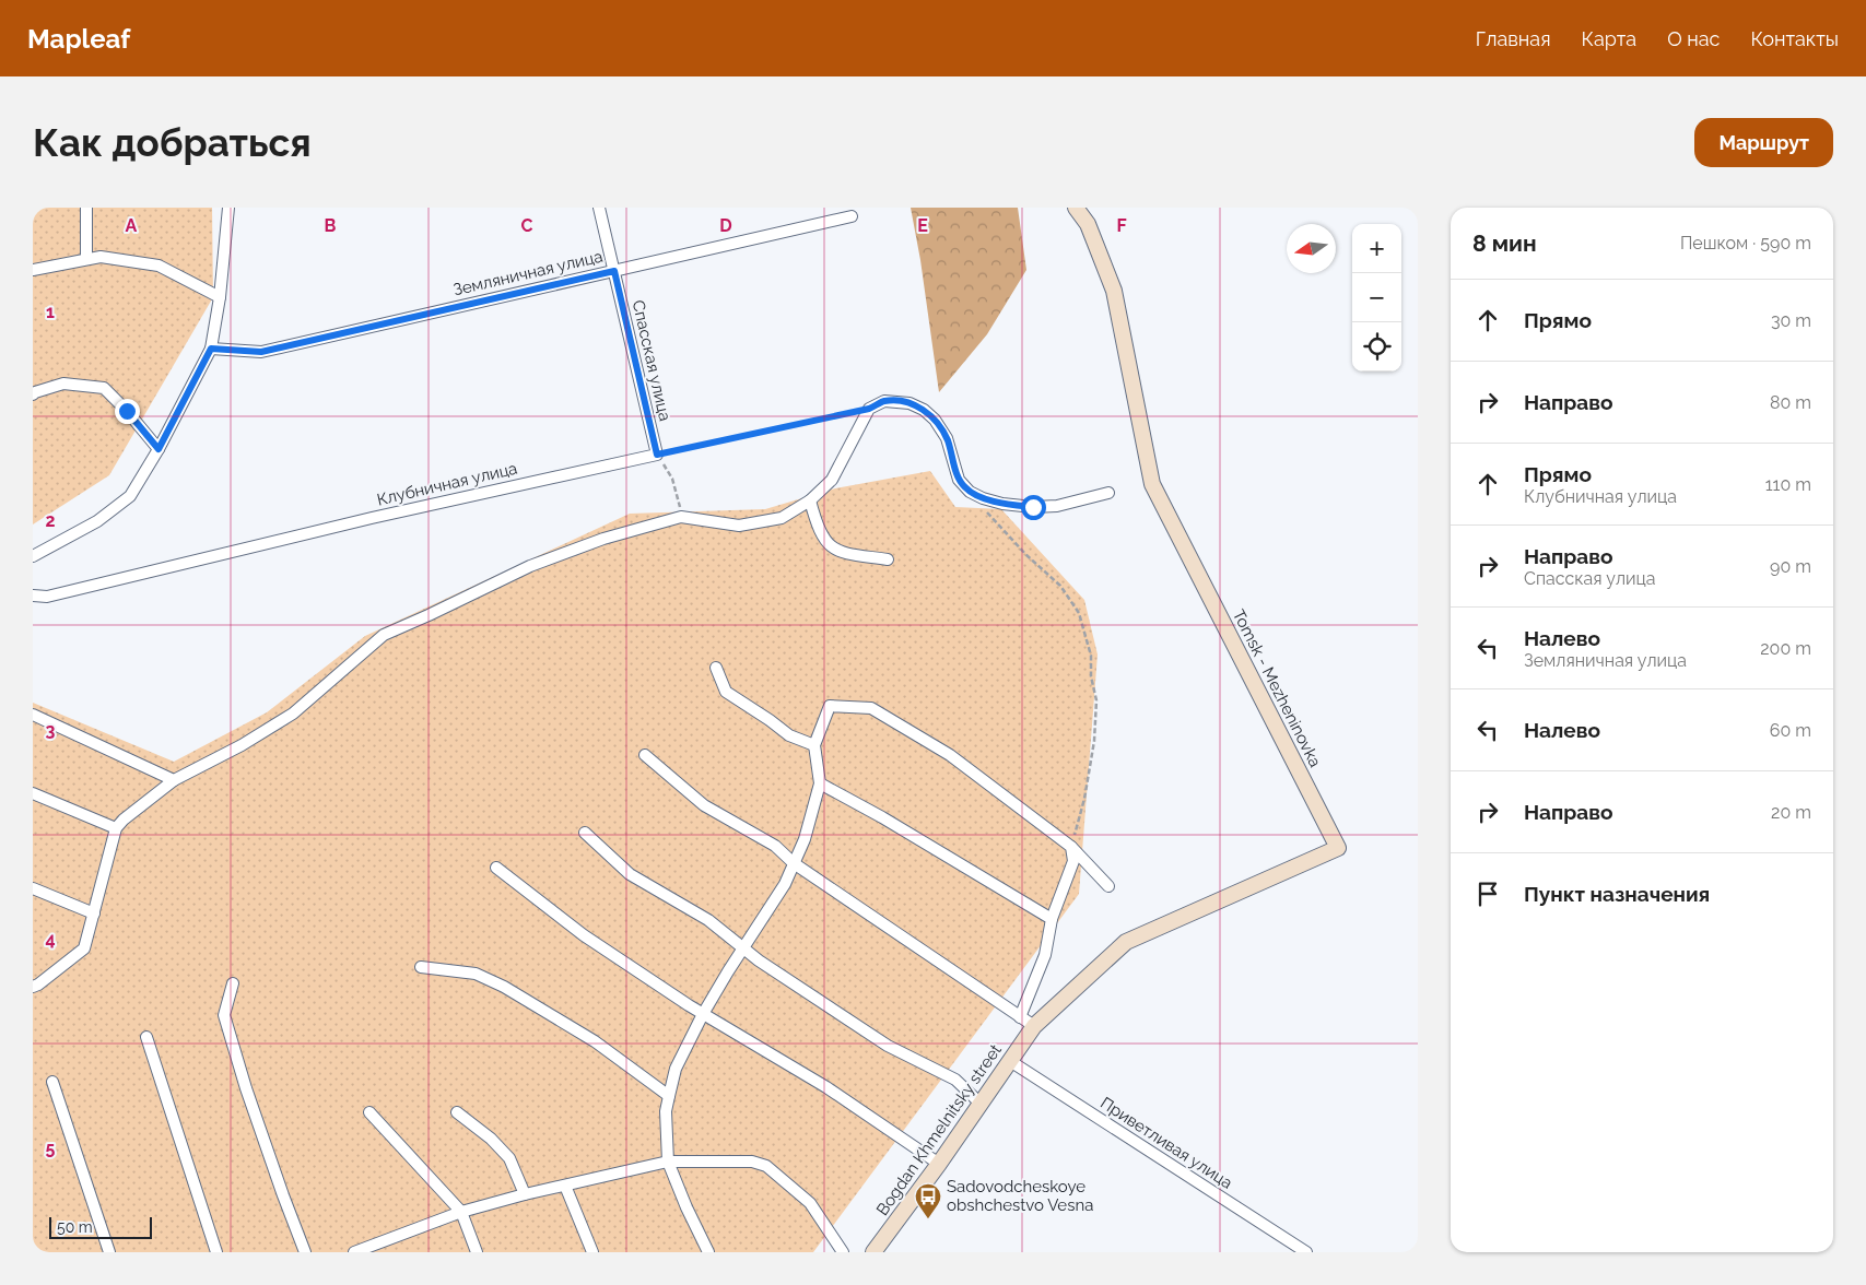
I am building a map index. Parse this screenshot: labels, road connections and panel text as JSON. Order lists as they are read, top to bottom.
{
  "streets": {
    "street": [
      "Земляничная улица",
      "Спасская улица",
      "Клубничная улица",
      "Tomsk - Mezheninovka",
      "Bogdan Khmelnitsky street",
      "Приветливая улица"
    ]
  },
  "crossings": [
    ["Земляничная улица", "Спасская улица"],
    ["Спасская улица", "Клубничная улица"],
    ["Tomsk - Mezheninovka", "Bogdan Khmelnitsky street"],
    ["Bogdan Khmelnitsky street", "Приветливая улица"]
  ],
  "places": {
    "bus stop": ["Sadovodcheskoye obshchestvo Vesna"]
  },
  "scale_bar": "50 m",
  "north": "left",
  "page": {
    "header": "Mapleaf",
    "nav": [
      "Главная",
      "Карта",
      "О нас",
      "Контакты"
    ],
    "buttons": "Маршрут",
    "title": "Как добраться",
    "heading": ["8 мин", "Пешком · 590 m"],
    "map_buttons": ["+", "−"],
    "list": [
      ["Прямо", "30 m"],
      ["Направо", "80 m"],
      ["Прямо", "Клубничная улица", "110 m"],
      ["Направо", "Спасская улица", "90 m"],
      ["Налево", "Земляничная улица", "200 m"],
      ["Налево", "60 m"],
      ["Направо", "20 m"],
      "Пункт назначения"
    ],
    "scale": "50 m"
  },
  "grid": {
    "columns": [
      "A",
      "B",
      "C",
      "D",
      "E",
      "F"
    ],
    "rows": [
      "1",
      "2",
      "3",
      "4",
      "5"
    ]
  }
}
